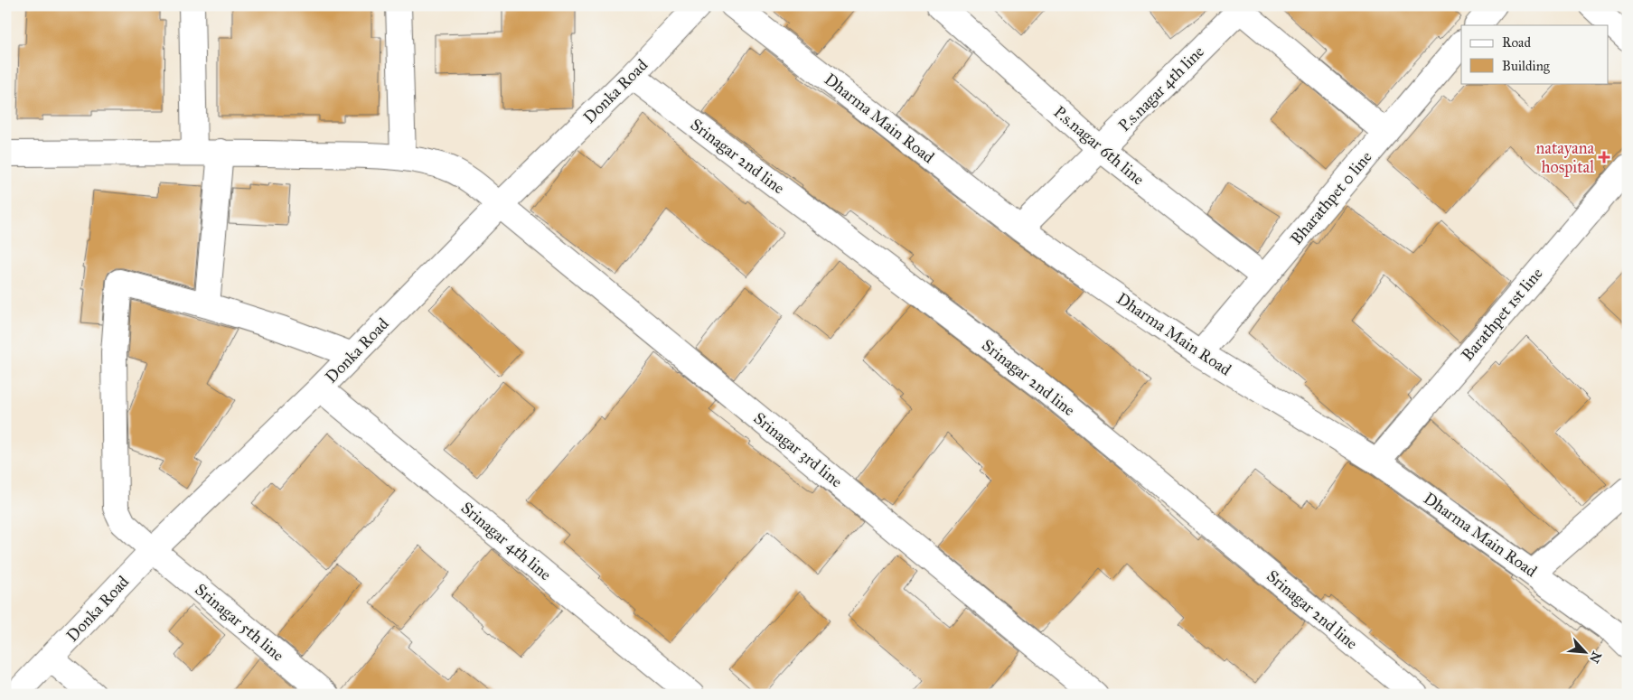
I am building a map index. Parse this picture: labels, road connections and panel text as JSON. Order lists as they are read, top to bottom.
{
  "streets": {
    "street": [
      "P.s.nagar 4th line",
      "Donka Road",
      "Dharma Main Road",
      "P.s.nagar 6th line",
      "Srinagar 2nd line",
      "Bharathpet 0 line",
      "Barathpet 1st line",
      "Srinagar 3rd line",
      "Srinagar 4th line",
      "Srinagar 5th line"
    ]
  },
  "crossings": [
    ["P.s.nagar 4th line", "Dharma Main Road"],
    ["P.s.nagar 4th line", "P.s.nagar 6th line"],
    ["Donka Road", "Srinagar 2nd line"],
    ["Donka Road", "Srinagar 3rd line"],
    ["Donka Road", "Srinagar 4th line"],
    ["Donka Road", "Srinagar 5th line"],
    ["Dharma Main Road", "Bharathpet 0 line"],
    ["Dharma Main Road", "Barathpet 1st line"],
    ["P.s.nagar 6th line", "Bharathpet 0 line"]
  ],
  "places": {
    "health": ["natayana hospital"]
  },
  "legend": ["Road", "Building"],
  "north": "bottom right"
}
